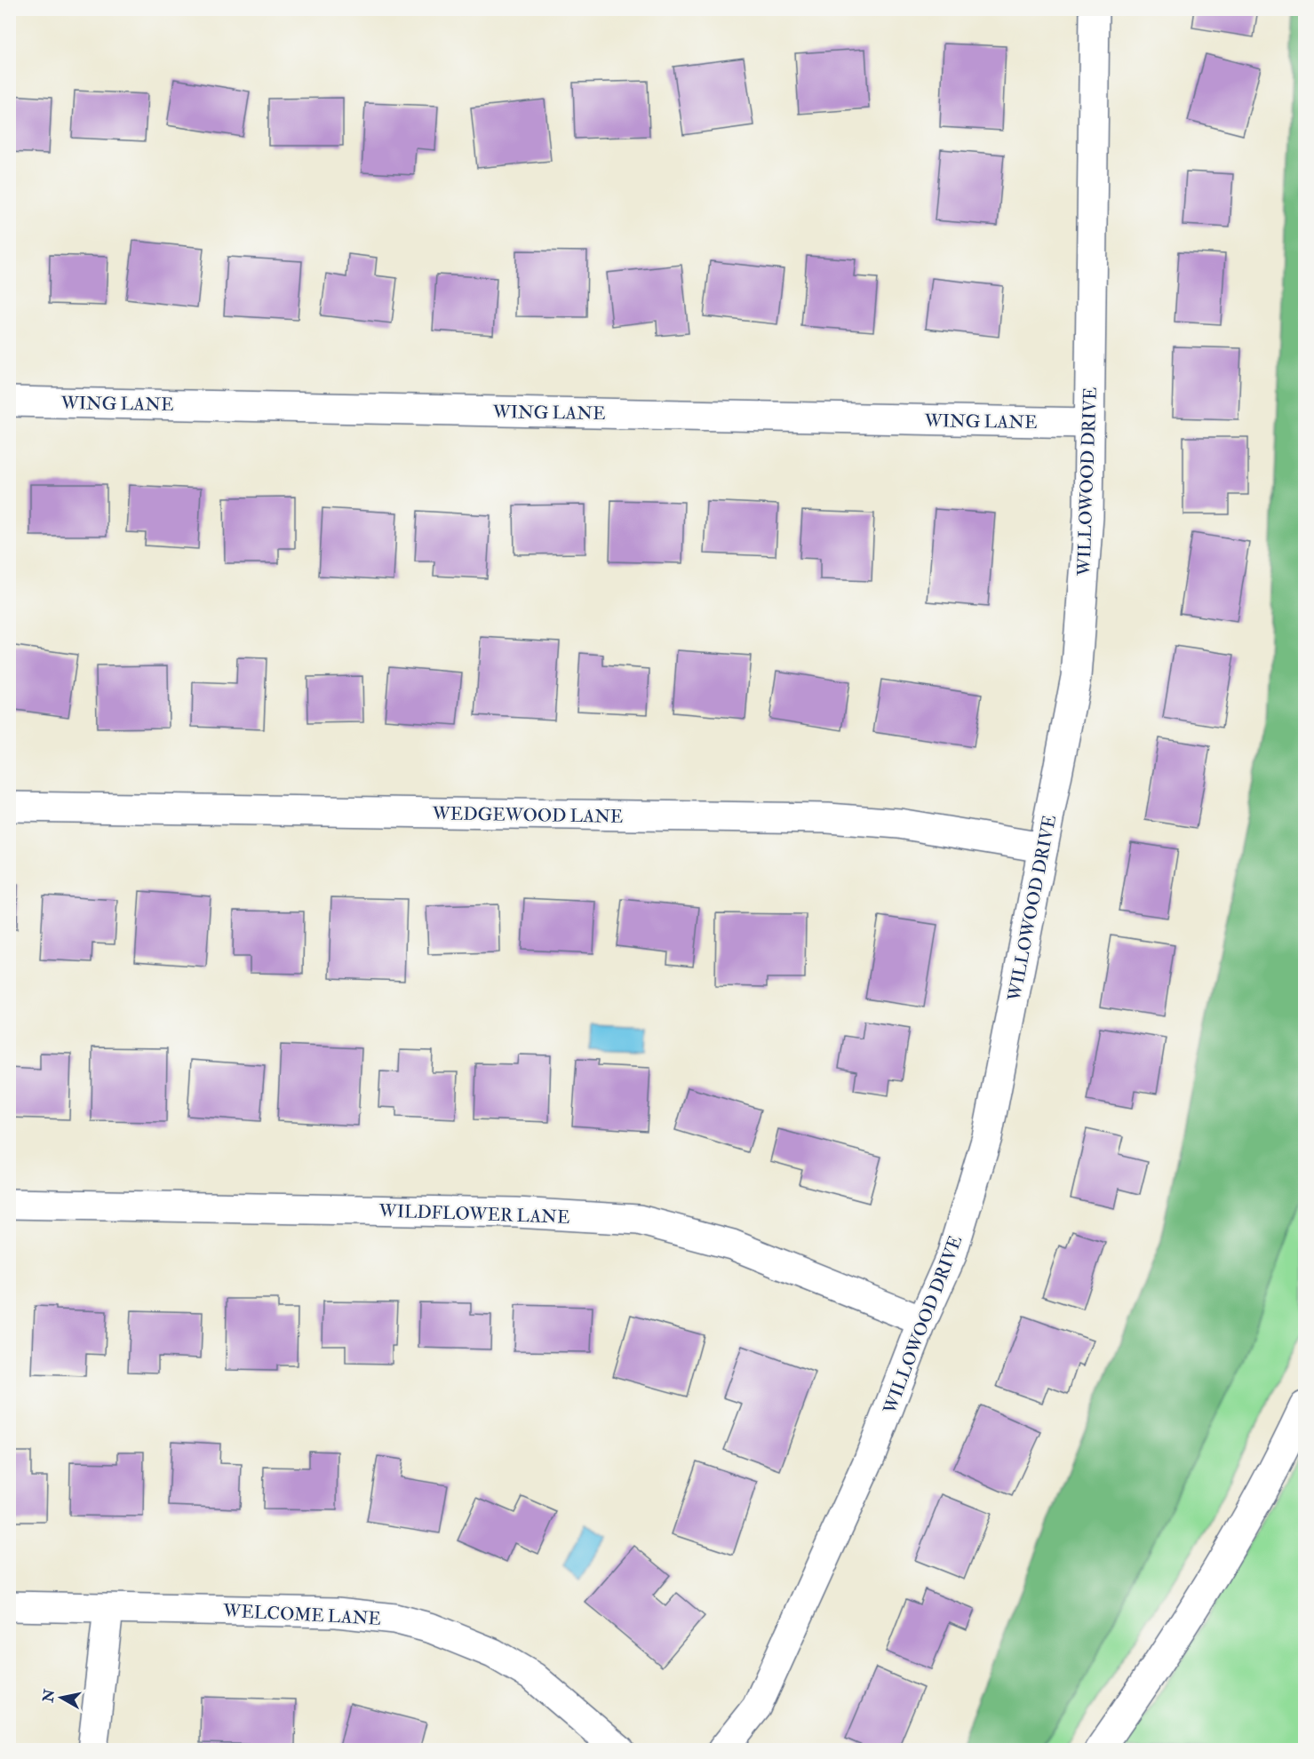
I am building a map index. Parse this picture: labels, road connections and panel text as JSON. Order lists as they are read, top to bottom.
{
  "streets": {
    "main road": [
      "WING LANE",
      "WILLOWOOD DRIVE",
      "WEDGEWOOD LANE",
      "WILDFLOWER LANE",
      "WELCOME LANE"
    ]
  },
  "crossings": [
    ["WING LANE", "WILLOWOOD DRIVE"],
    ["WILLOWOOD DRIVE", "WEDGEWOOD LANE"],
    ["WILLOWOOD DRIVE", "WILDFLOWER LANE"]
  ],
  "north": "left"
}
